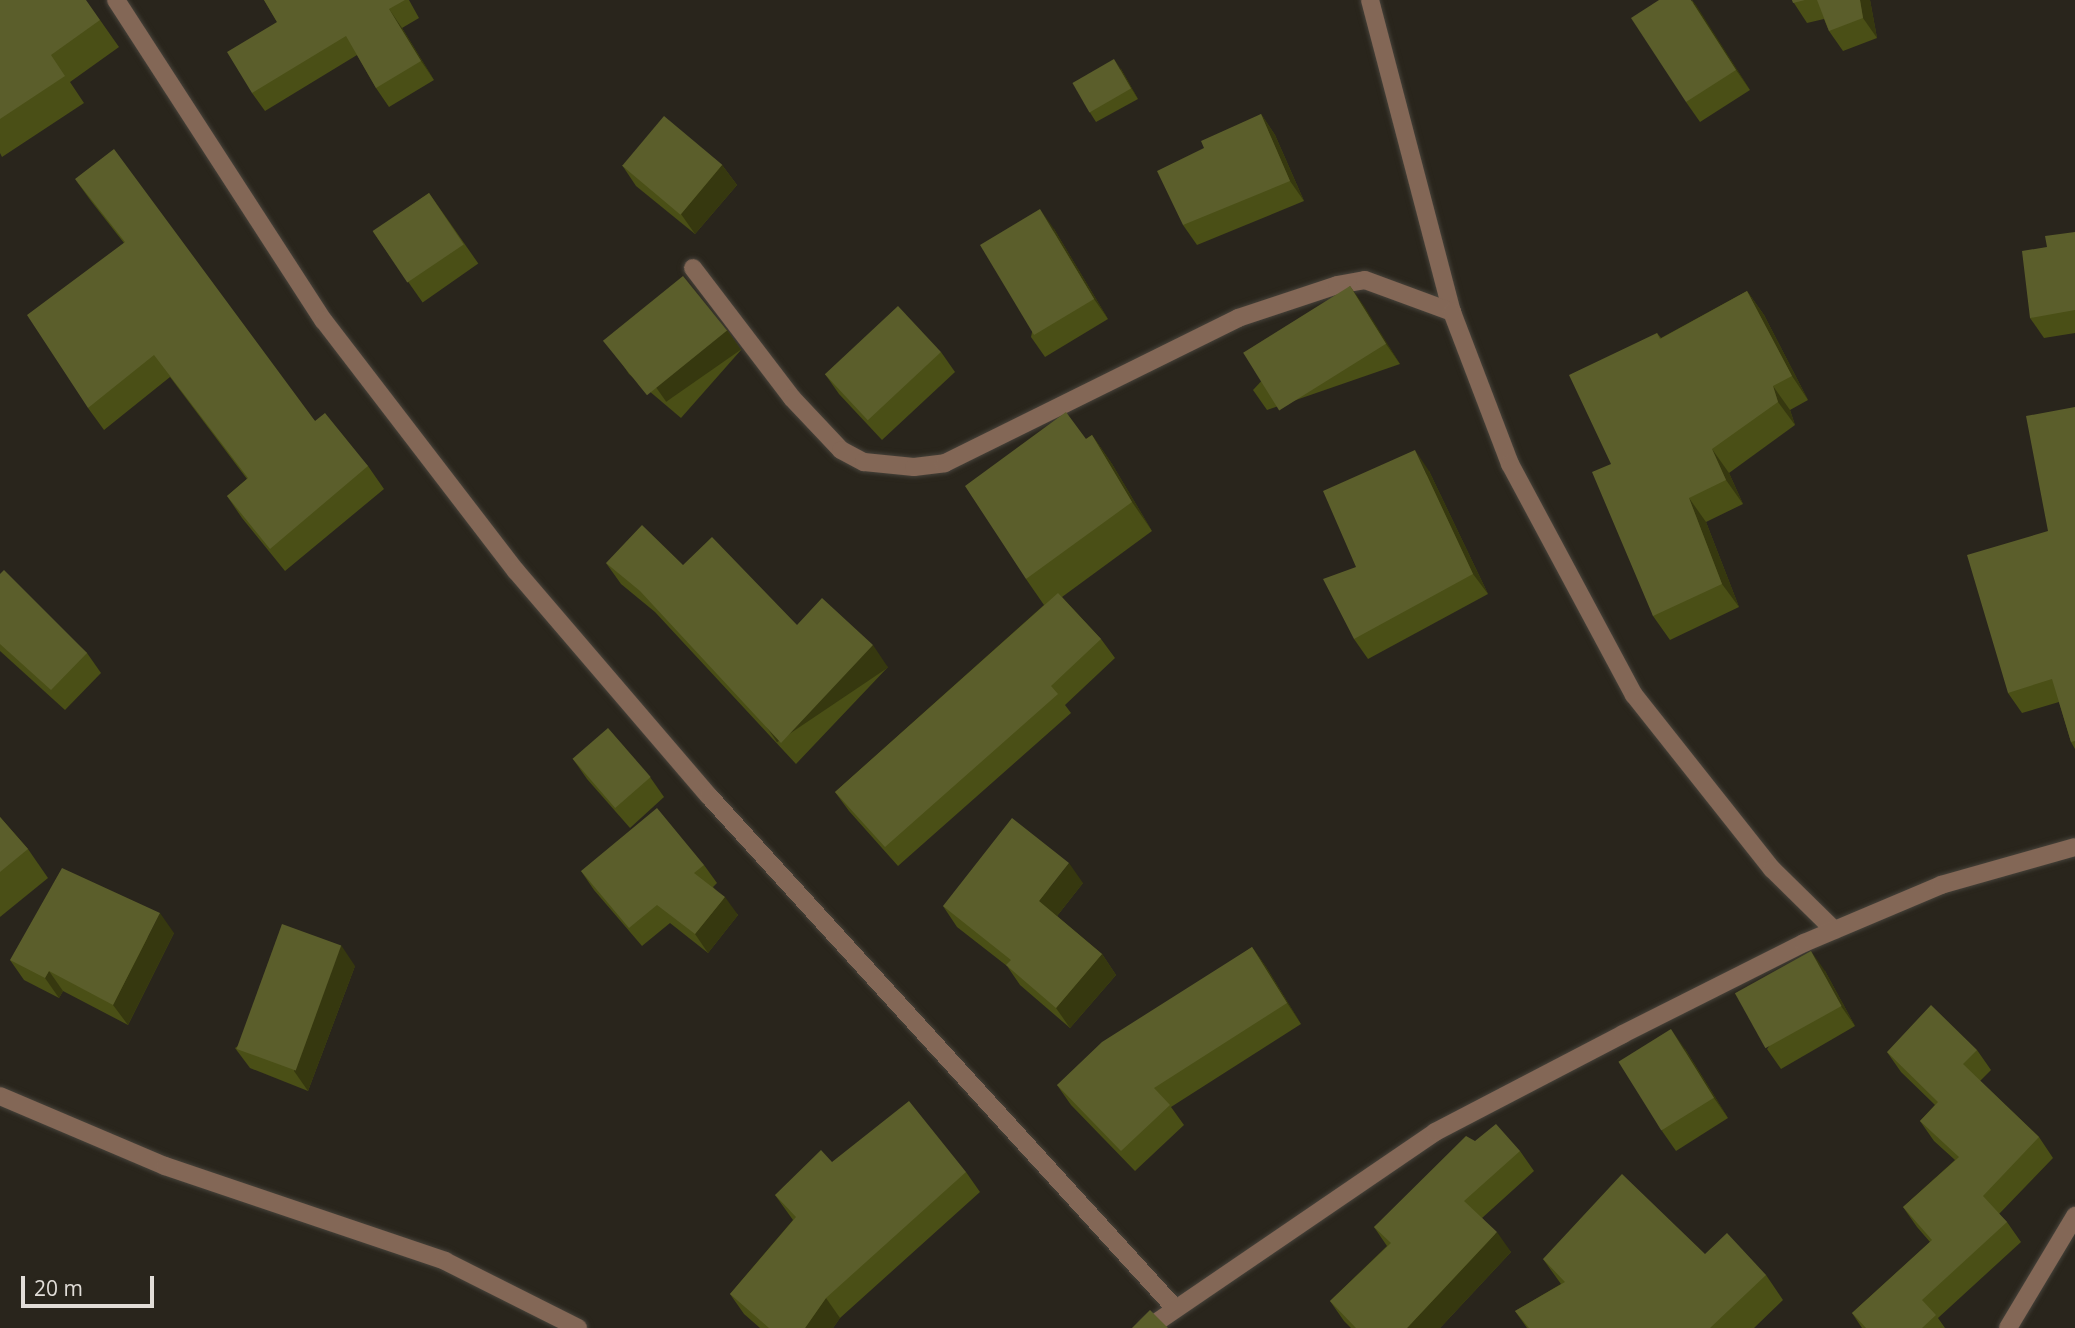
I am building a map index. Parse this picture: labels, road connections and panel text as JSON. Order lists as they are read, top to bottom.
{
  "scale_bar": "20 m"
}
